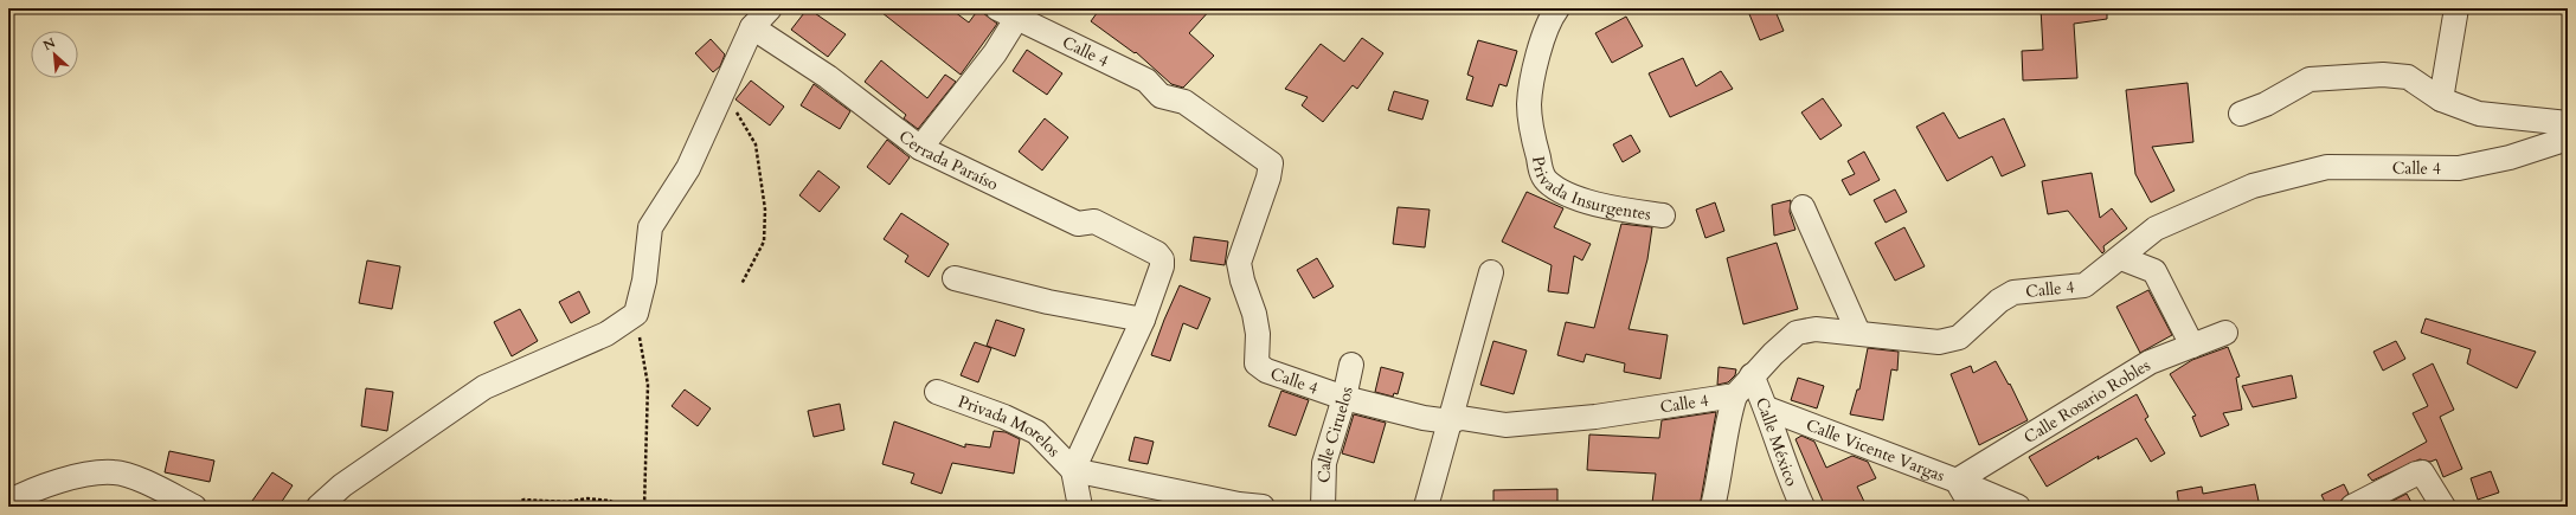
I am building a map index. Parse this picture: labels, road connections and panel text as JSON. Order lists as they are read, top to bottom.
{
  "streets": {
    "street": [
      "Calle 4",
      "Cerrada Paraíso",
      "Privada Insurgentes",
      "Calle Rosario Robles",
      "Privada Morelos",
      "Calle Ciruelos",
      "Calle México",
      "Calle Vicente Vargas"
    ]
  },
  "crossings": [
    ["Calle 4", "Calle Ciruelos"],
    ["Calle 4", "Calle México"],
    ["Calle Rosario Robles", "Calle Vicente Vargas"],
    ["Calle México", "Calle Vicente Vargas"]
  ],
  "north": "top left"
}
